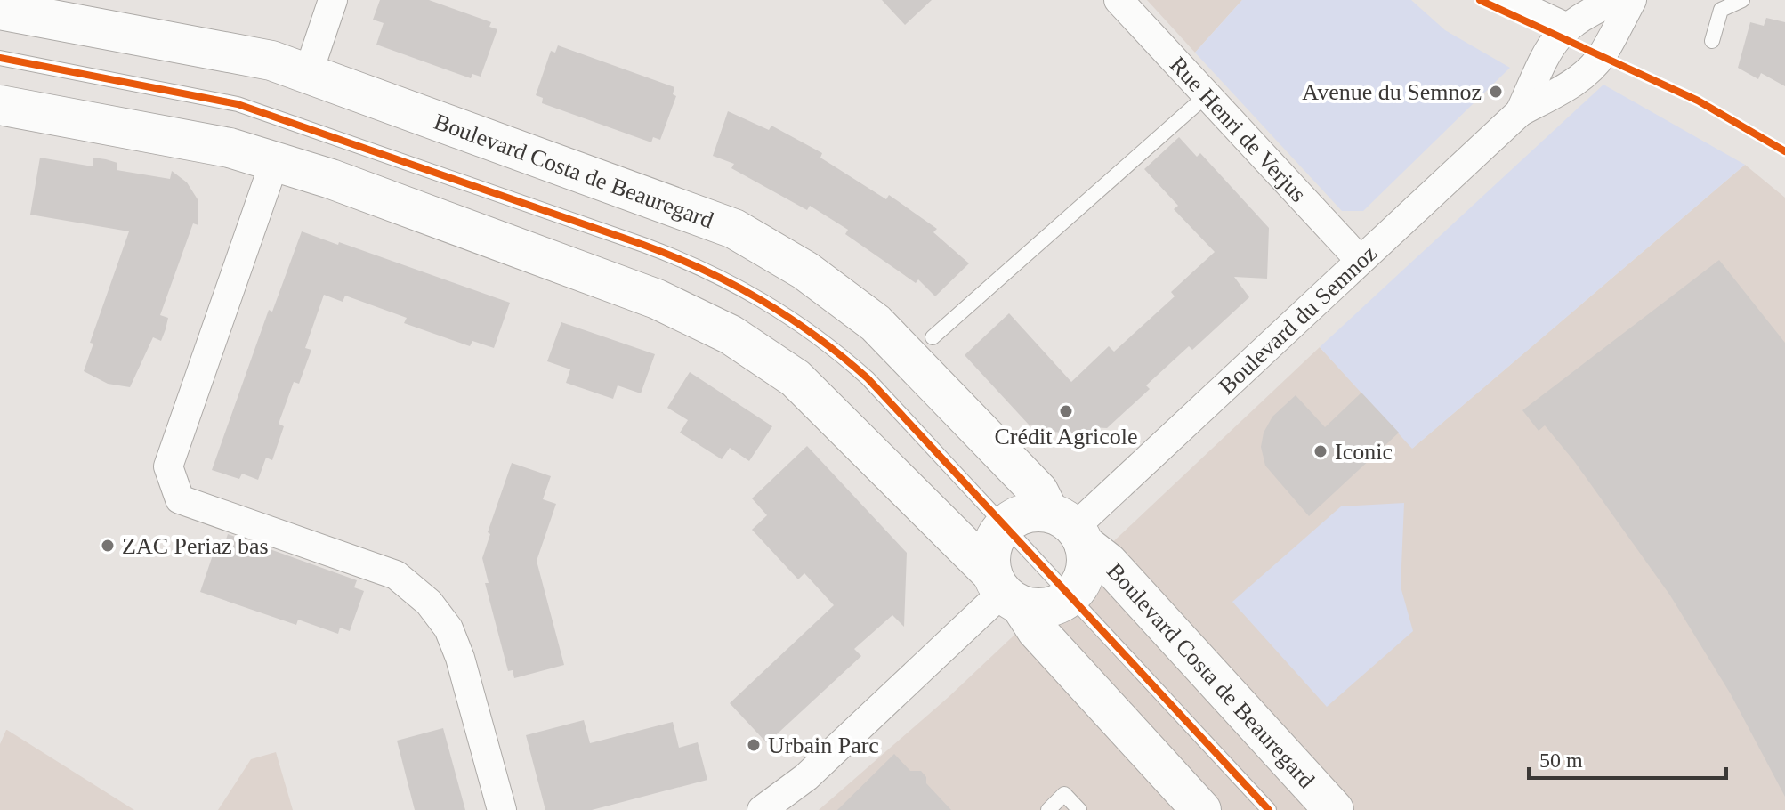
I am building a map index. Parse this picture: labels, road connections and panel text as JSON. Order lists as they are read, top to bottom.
{
  "streets": {
    "street": ["Rue Henri de Verjus", "Boulevard Costa de Beauregard", "Boulevard du Semnoz"]
  },
  "crossings": [
    ["Rue Henri de Verjus", "Boulevard du Semnoz"],
    ["Boulevard Costa de Beauregard", "Boulevard du Semnoz"]
  ],
  "places": [
    "Avenue du Semnoz",
    "Crédit Agricole",
    "Iconic",
    "ZAC Periaz bas",
    "Urbain Parc"
  ],
  "scale_bar": "50 m"
}
